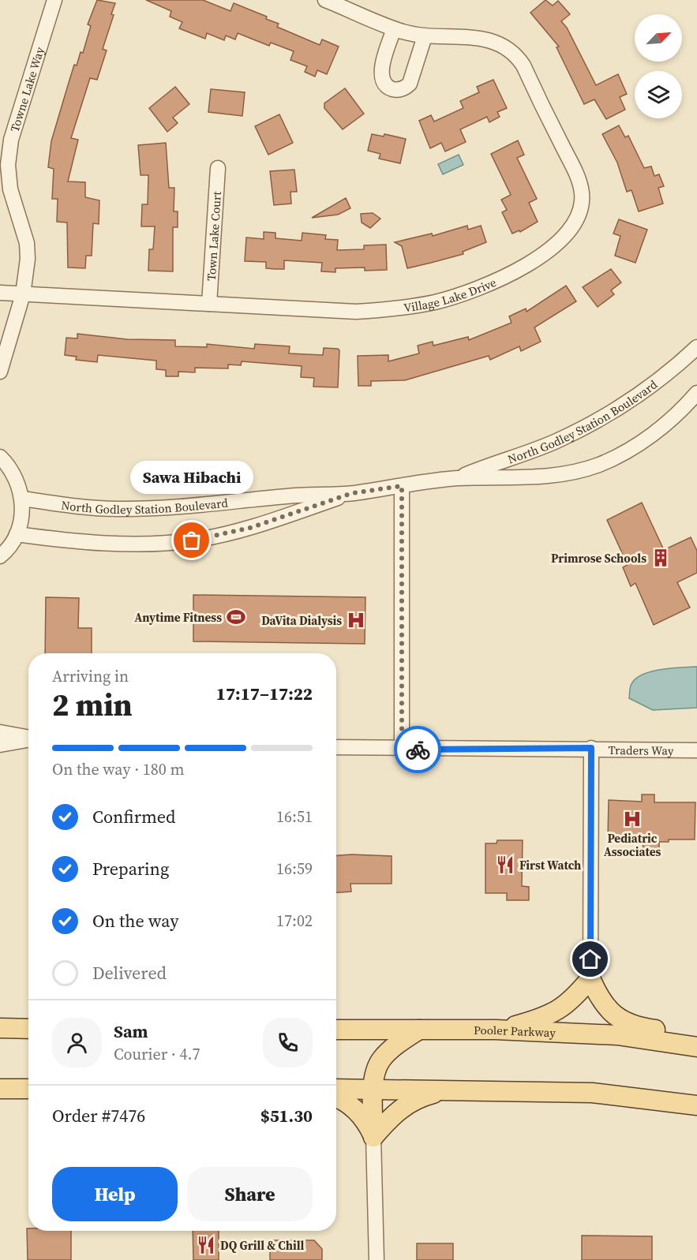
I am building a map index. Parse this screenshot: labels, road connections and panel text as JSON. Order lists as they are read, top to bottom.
{
  "streets": {
    "main road": ["Pooler Parkway"],
    "street": [
      "Towne Lake Way",
      "Town Lake Court",
      "Village Lake Drive",
      "North Godley Station Boulevard",
      "Traders Way"
    ]
  },
  "crossings": [
    ["Towne Lake Way", "Village Lake Drive"],
    ["Town Lake Court", "Village Lake Drive"]
  ],
  "places": {
    "other": ["Sawa Hibachi"],
    "building": ["Primrose Schools"],
    "sports": ["Anytime Fitness"],
    "hospital": ["DaVita Dialysis", "Pediatric Associates"],
    "restaurant": ["First Watch", "DQ Grill & Chill"]
  },
  "north": "top right",
  "page": {
    "bubble": "Sawa Hibachi",
    "heading": ["2 min", "Arriving in", "17:17–17:22"],
    "panel": [
      "Sam",
      "Courier · 4.7",
      "Order #7476",
      "$51.30"
    ],
    "bar": "On the way · 180 m",
    "list": [
      ["Confirmed", "16:51"],
      ["Preparing", "16:59"],
      ["On the way", "17:02"],
      "Delivered"
    ],
    "buttons": ["Help", "Share"]
  }
}
